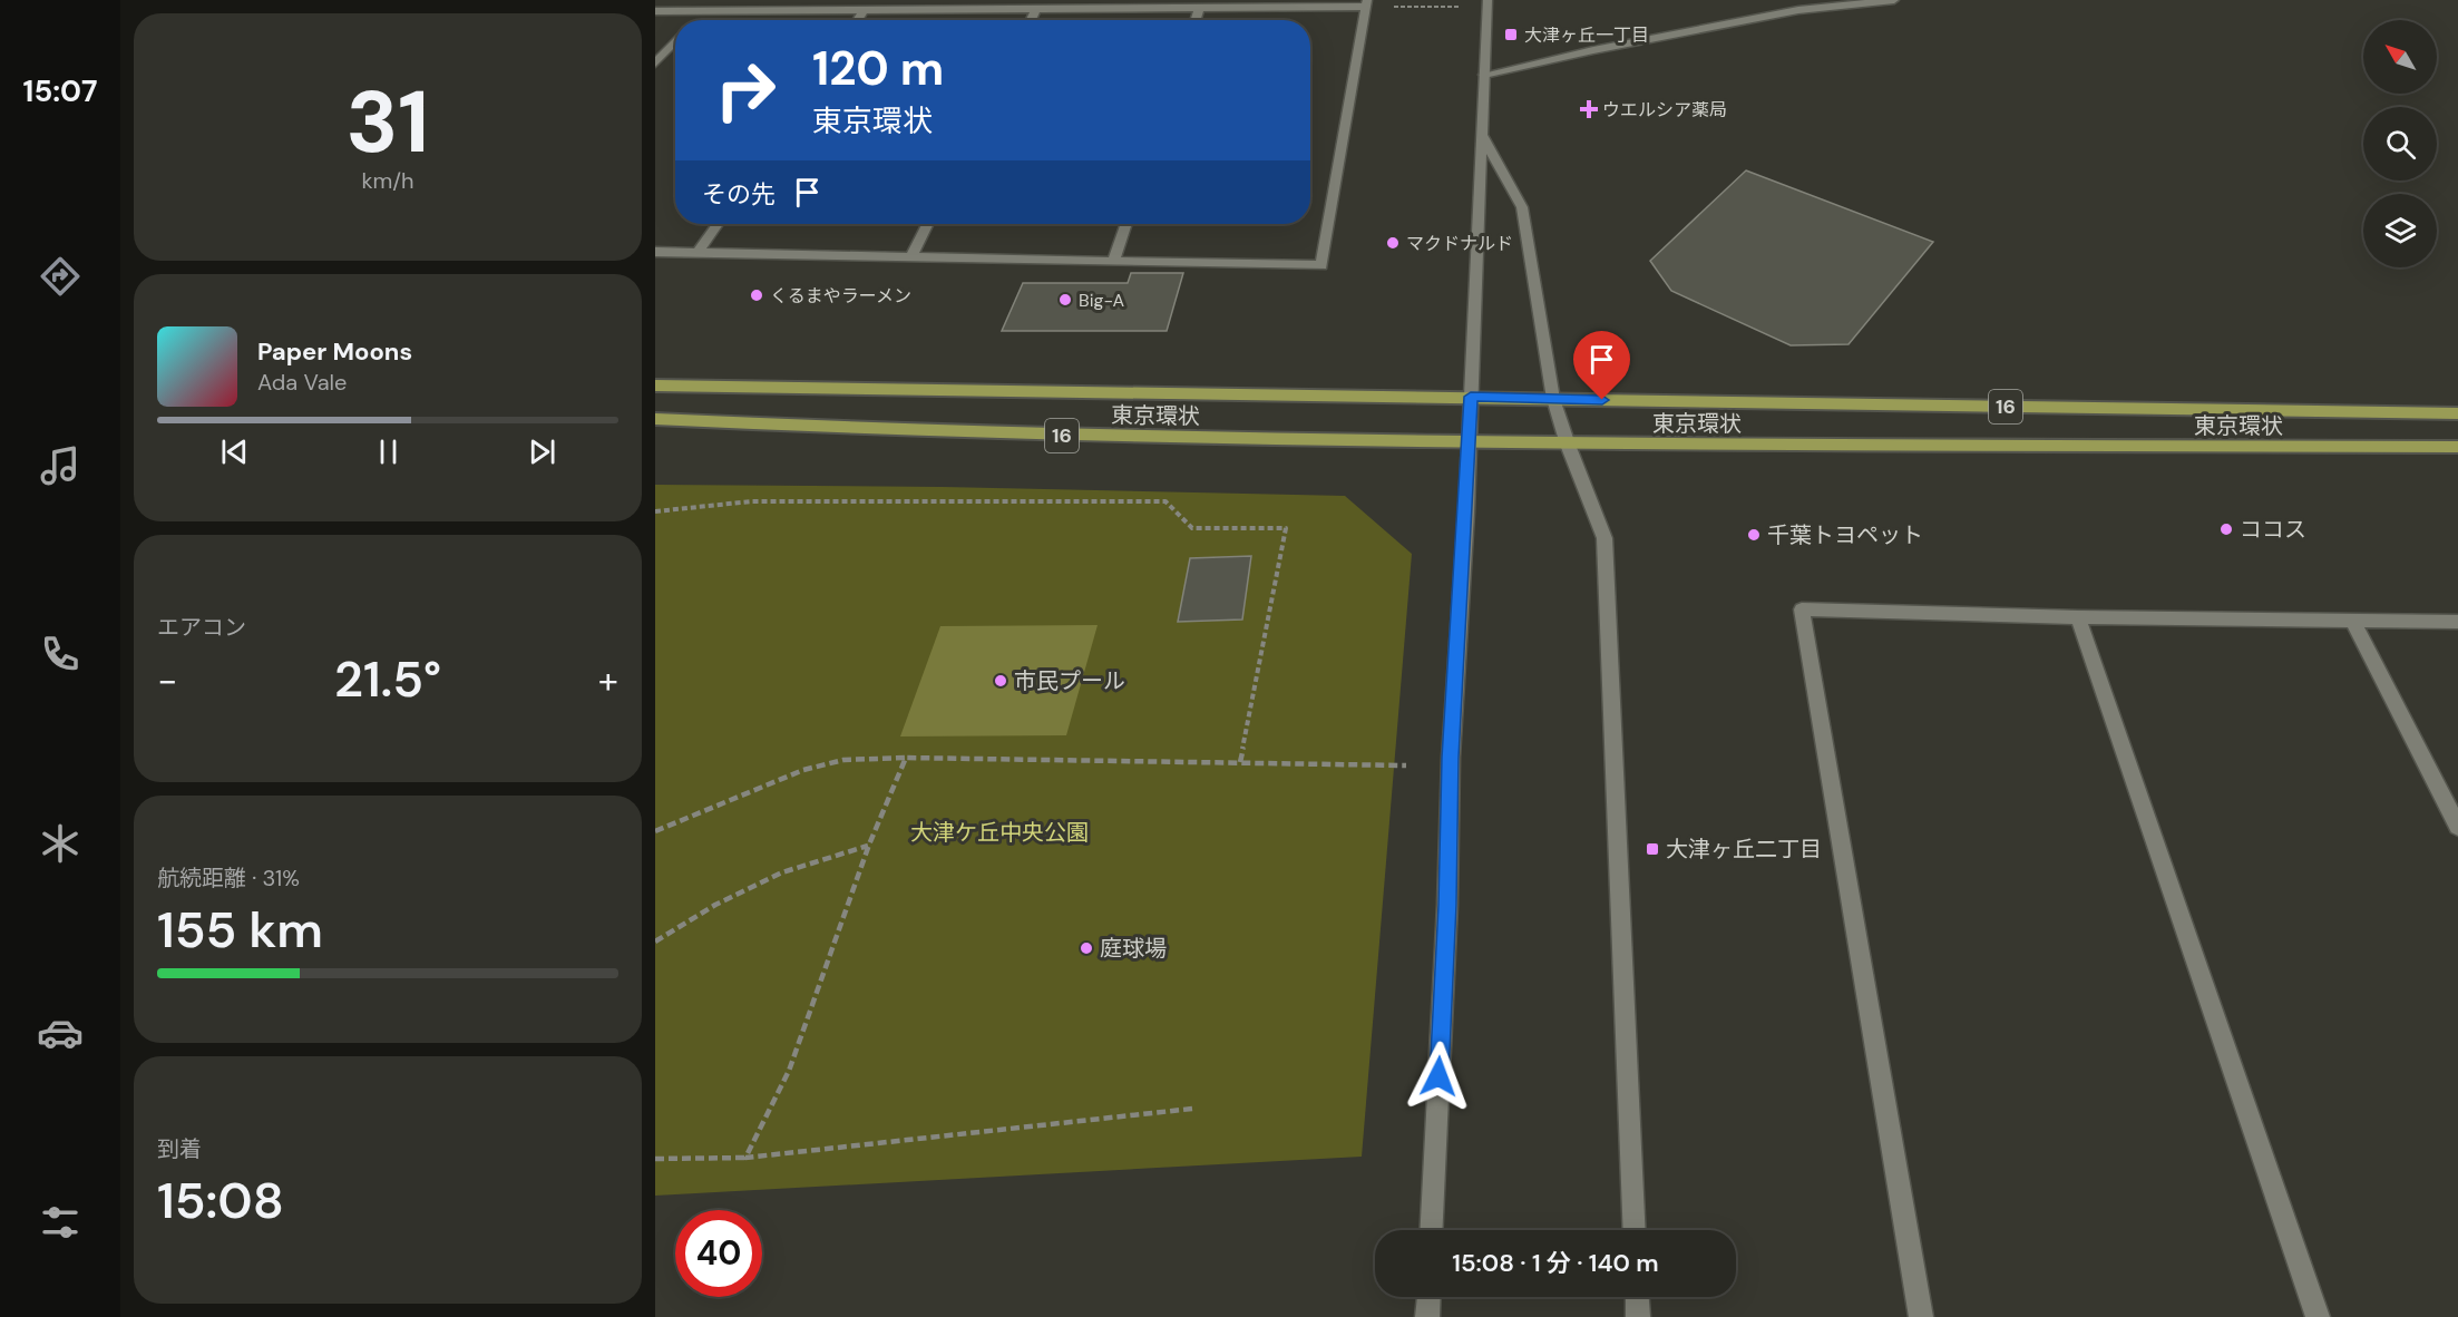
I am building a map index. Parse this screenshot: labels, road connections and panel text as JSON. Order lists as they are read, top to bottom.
{
  "streets": {
    "highway": ["16", "東京環状"]
  },
  "parks": ["大津ケ丘中央公園"],
  "places": {
    "transit": ["大津ヶ丘一丁目", "大津ヶ丘二丁目"],
    "health": ["ウエルシア薬局"],
    "other": [
      "マクドナルド",
      "くるまやラーメン",
      "Big-A",
      "ココス",
      "千葉トヨペット",
      "市民プール",
      "庭球場"
    ]
  },
  "north": "top left",
  "page": {
    "tabs": "15:07",
    "tile": [
      ["31", "km/h"],
      "エアコン",
      ["航続距離 · 31%", "155 km"],
      ["到着", "15:08"]
    ],
    "turn": ["120 m", "東京環状"],
    "then": "その先",
    "song": ["Paper Moons", "Ada Vale"],
    "heat": ["−", "21.5°", "+"],
    "limit": "40",
    "trip": "15:08 · 1 分 · 140 m"
  }
}
